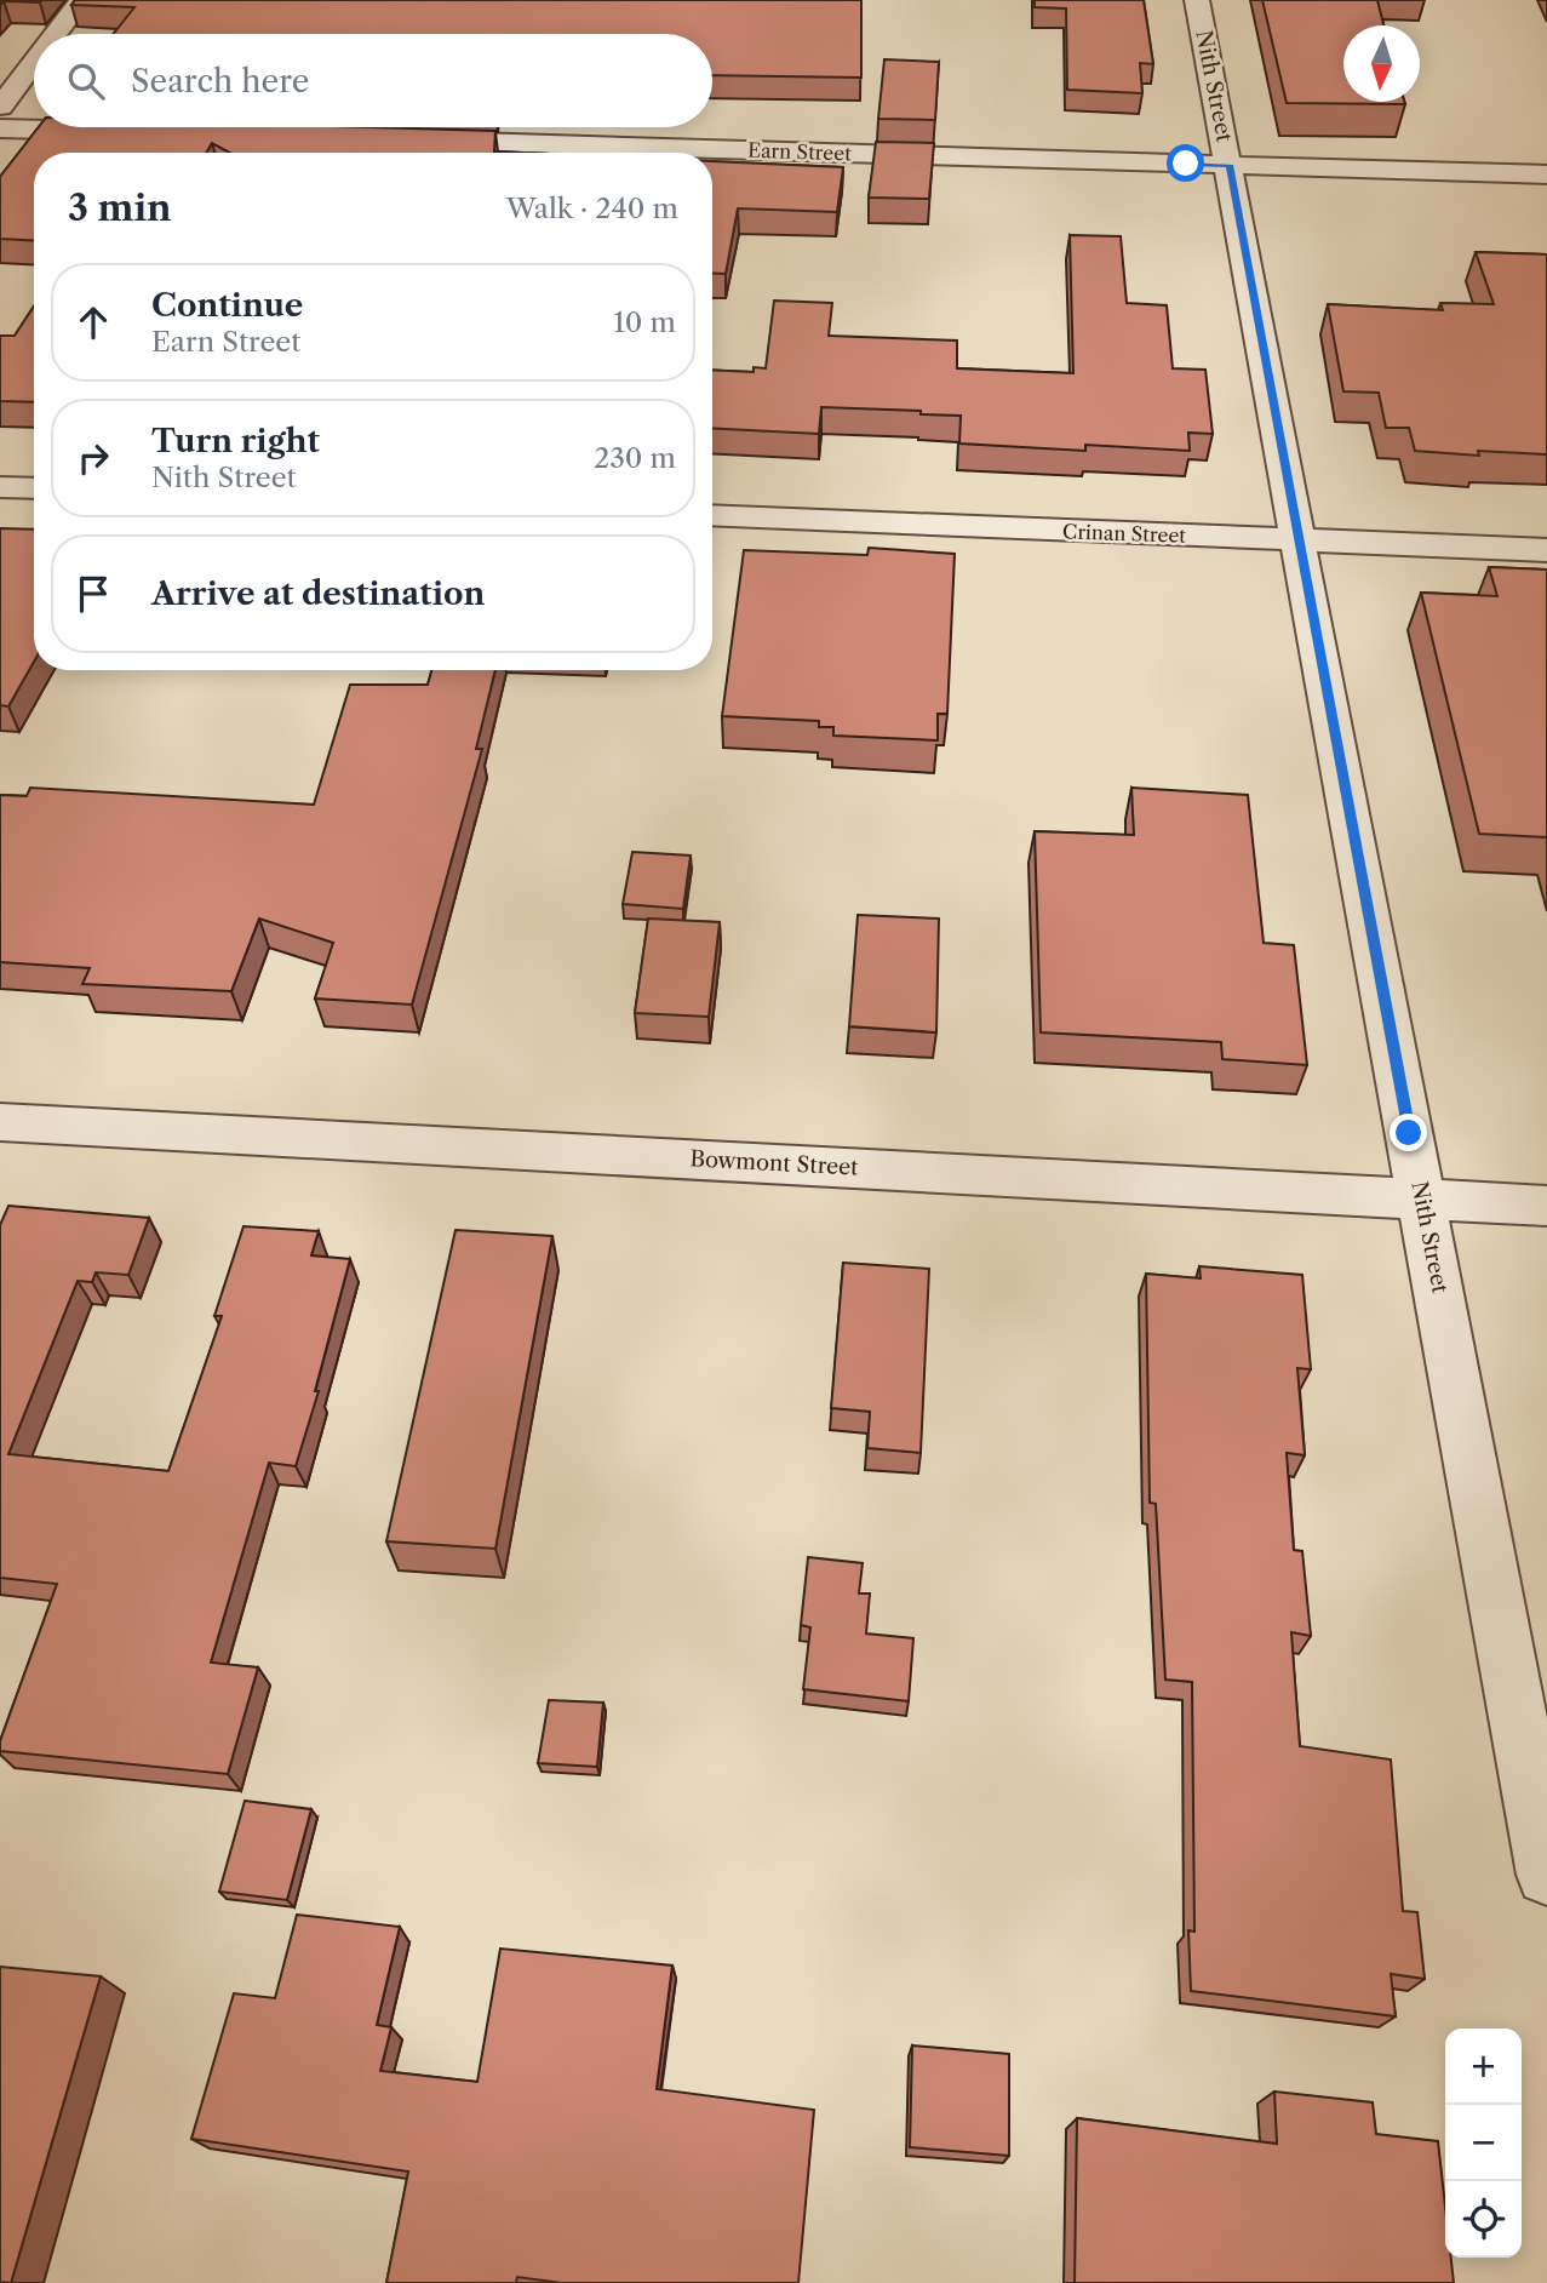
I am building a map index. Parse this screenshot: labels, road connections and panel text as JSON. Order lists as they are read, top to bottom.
{
  "streets": {
    "street": [
      "Nith Street",
      "Earn Street",
      "Crinan Street",
      "Bowmont Street"
    ]
  },
  "crossings": [
    ["Nith Street", "Earn Street"],
    ["Nith Street", "Crinan Street"],
    ["Nith Street", "Bowmont Street"]
  ],
  "north": "bottom",
  "page": {
    "search": "Search here",
    "heading": ["3 min", "Walk · 240 m"],
    "list": [
      ["Continue", "Earn Street", "10 m"],
      ["Turn right", "Nith Street", "230 m"],
      "Arrive at destination"
    ],
    "map_buttons": ["+", "−"]
  }
}
